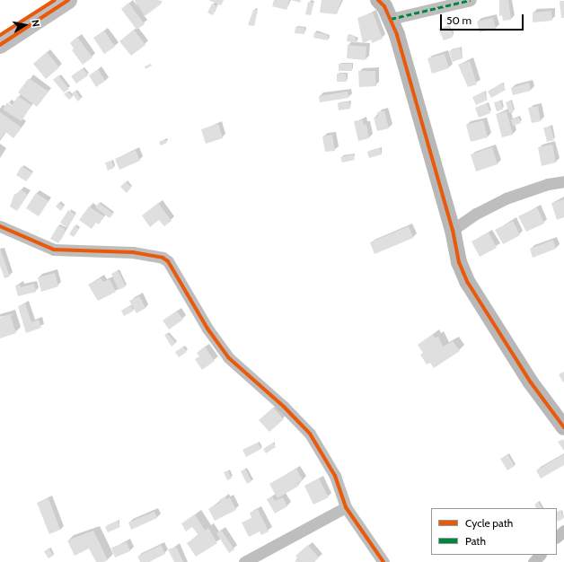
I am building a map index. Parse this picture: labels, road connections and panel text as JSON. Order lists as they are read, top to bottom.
{
  "legend": ["Cycle path", "Path"],
  "scale_bar": "50 m",
  "north": "right"
}
